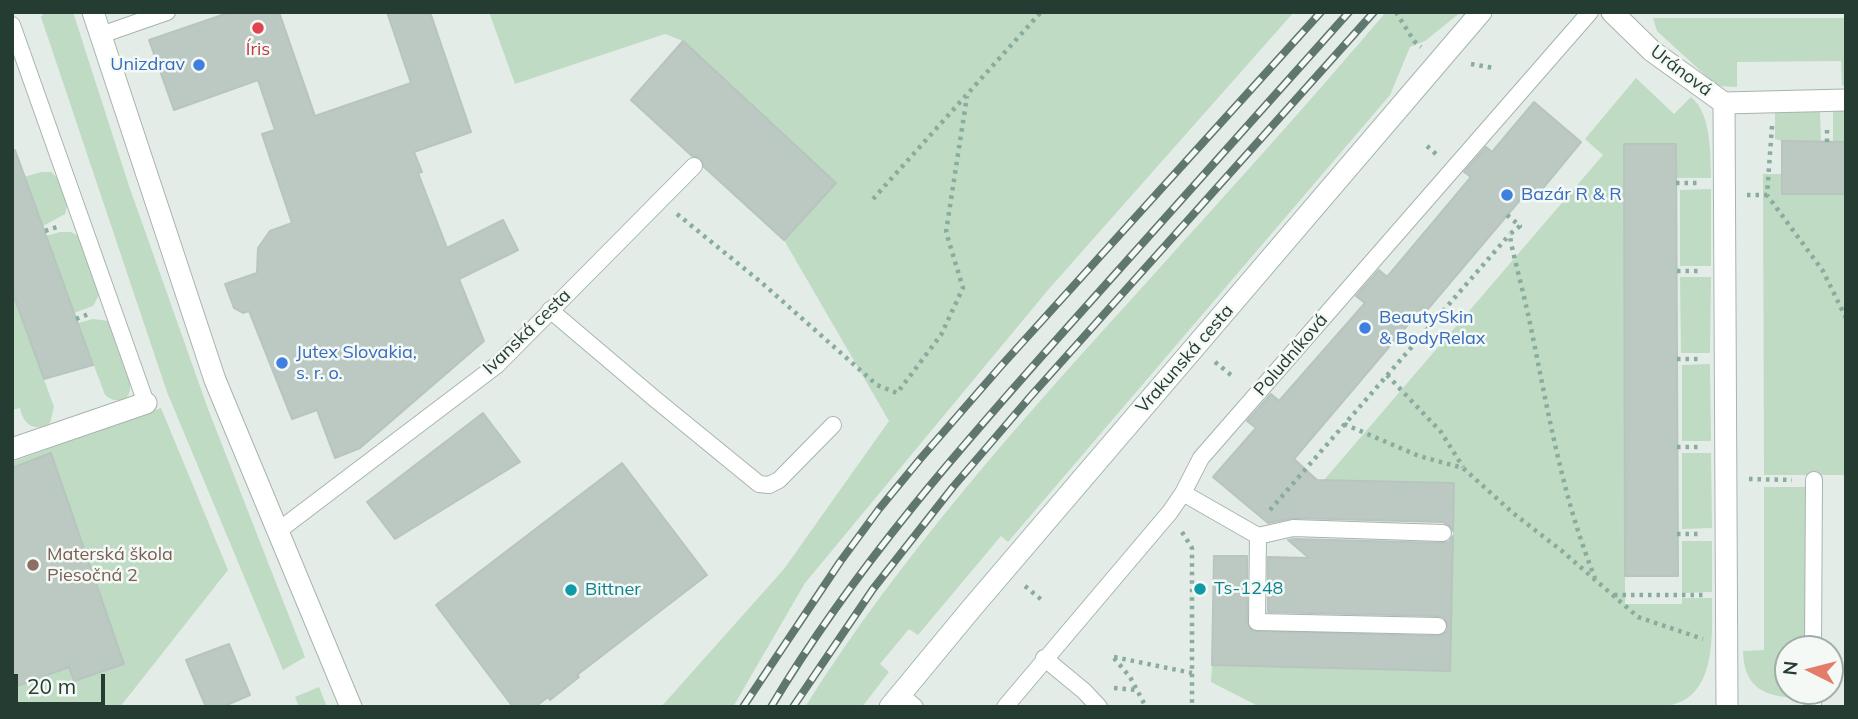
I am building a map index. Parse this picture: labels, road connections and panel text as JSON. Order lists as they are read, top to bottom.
{
  "streets": {
    "street": ["Uránová", "Vrakunská cesta"],
    "lane": ["Ivanská cesta", "Poludníková"]
  },
  "places": [
    "Íris",
    "Unizdrav",
    "Bazár R & R",
    "BeautySkin & BodyRelax",
    "Jutex Slovakia, s. r. o.",
    "Materská škola Piesočná 2",
    "Ts-1248",
    "Bittner"
  ],
  "scale_bar": "20 m",
  "north": "left"
}
